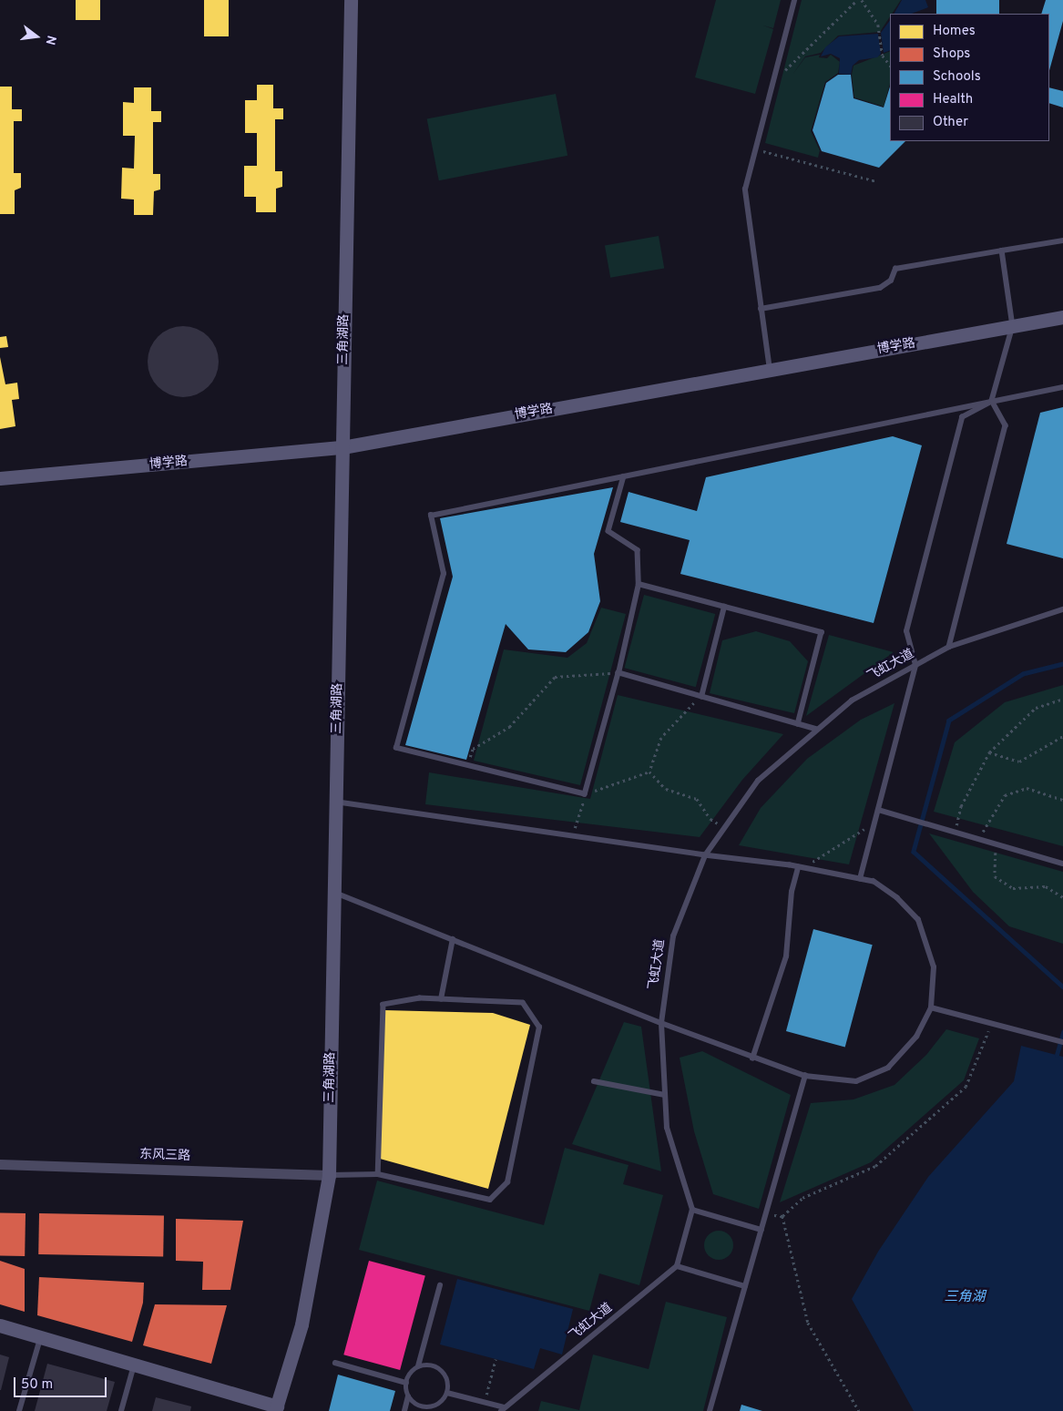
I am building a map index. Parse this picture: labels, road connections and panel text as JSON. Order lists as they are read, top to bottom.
{
  "streets": {
    "street": ["三角湖路", "博学路", "东风三路"],
    "lane": ["飞虹大道"]
  },
  "crossings": [
    ["三角湖路", "博学路"],
    ["三角湖路", "东风三路"]
  ],
  "water": ["三角湖"],
  "legend": [
    "Homes",
    "Shops",
    "Schools",
    "Health",
    "Other"
  ],
  "scale_bar": "50 m",
  "north": "right"
}
